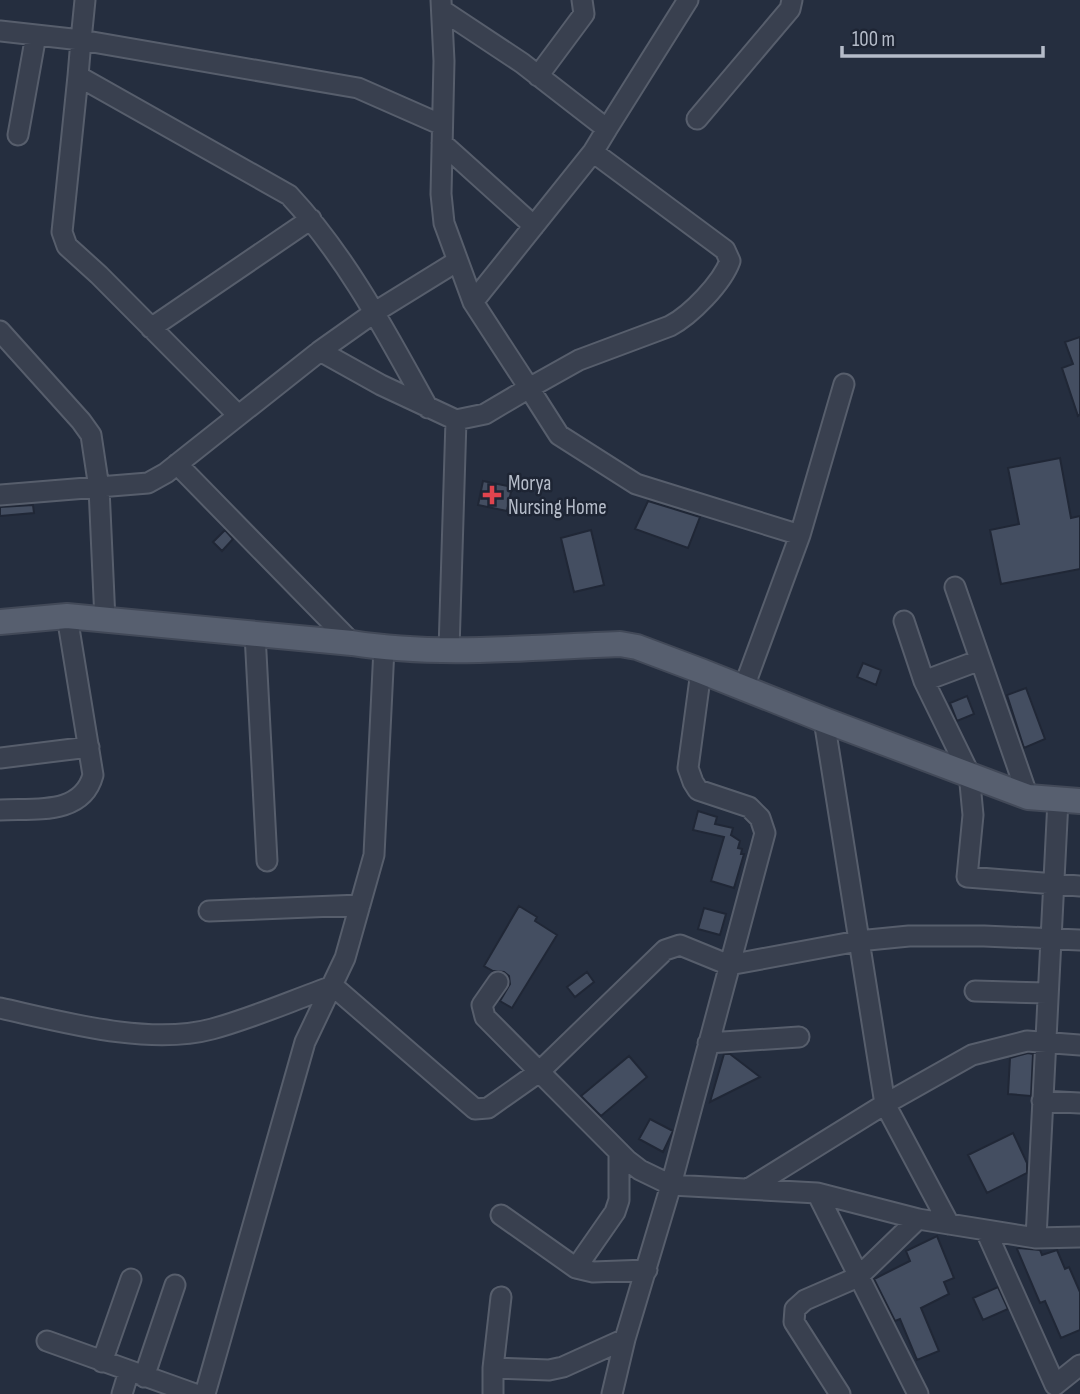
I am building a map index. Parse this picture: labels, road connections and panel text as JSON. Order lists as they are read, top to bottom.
{
  "places": {
    "health": ["Morya Nursing Home"]
  },
  "scale_bar": "100 m"
}
